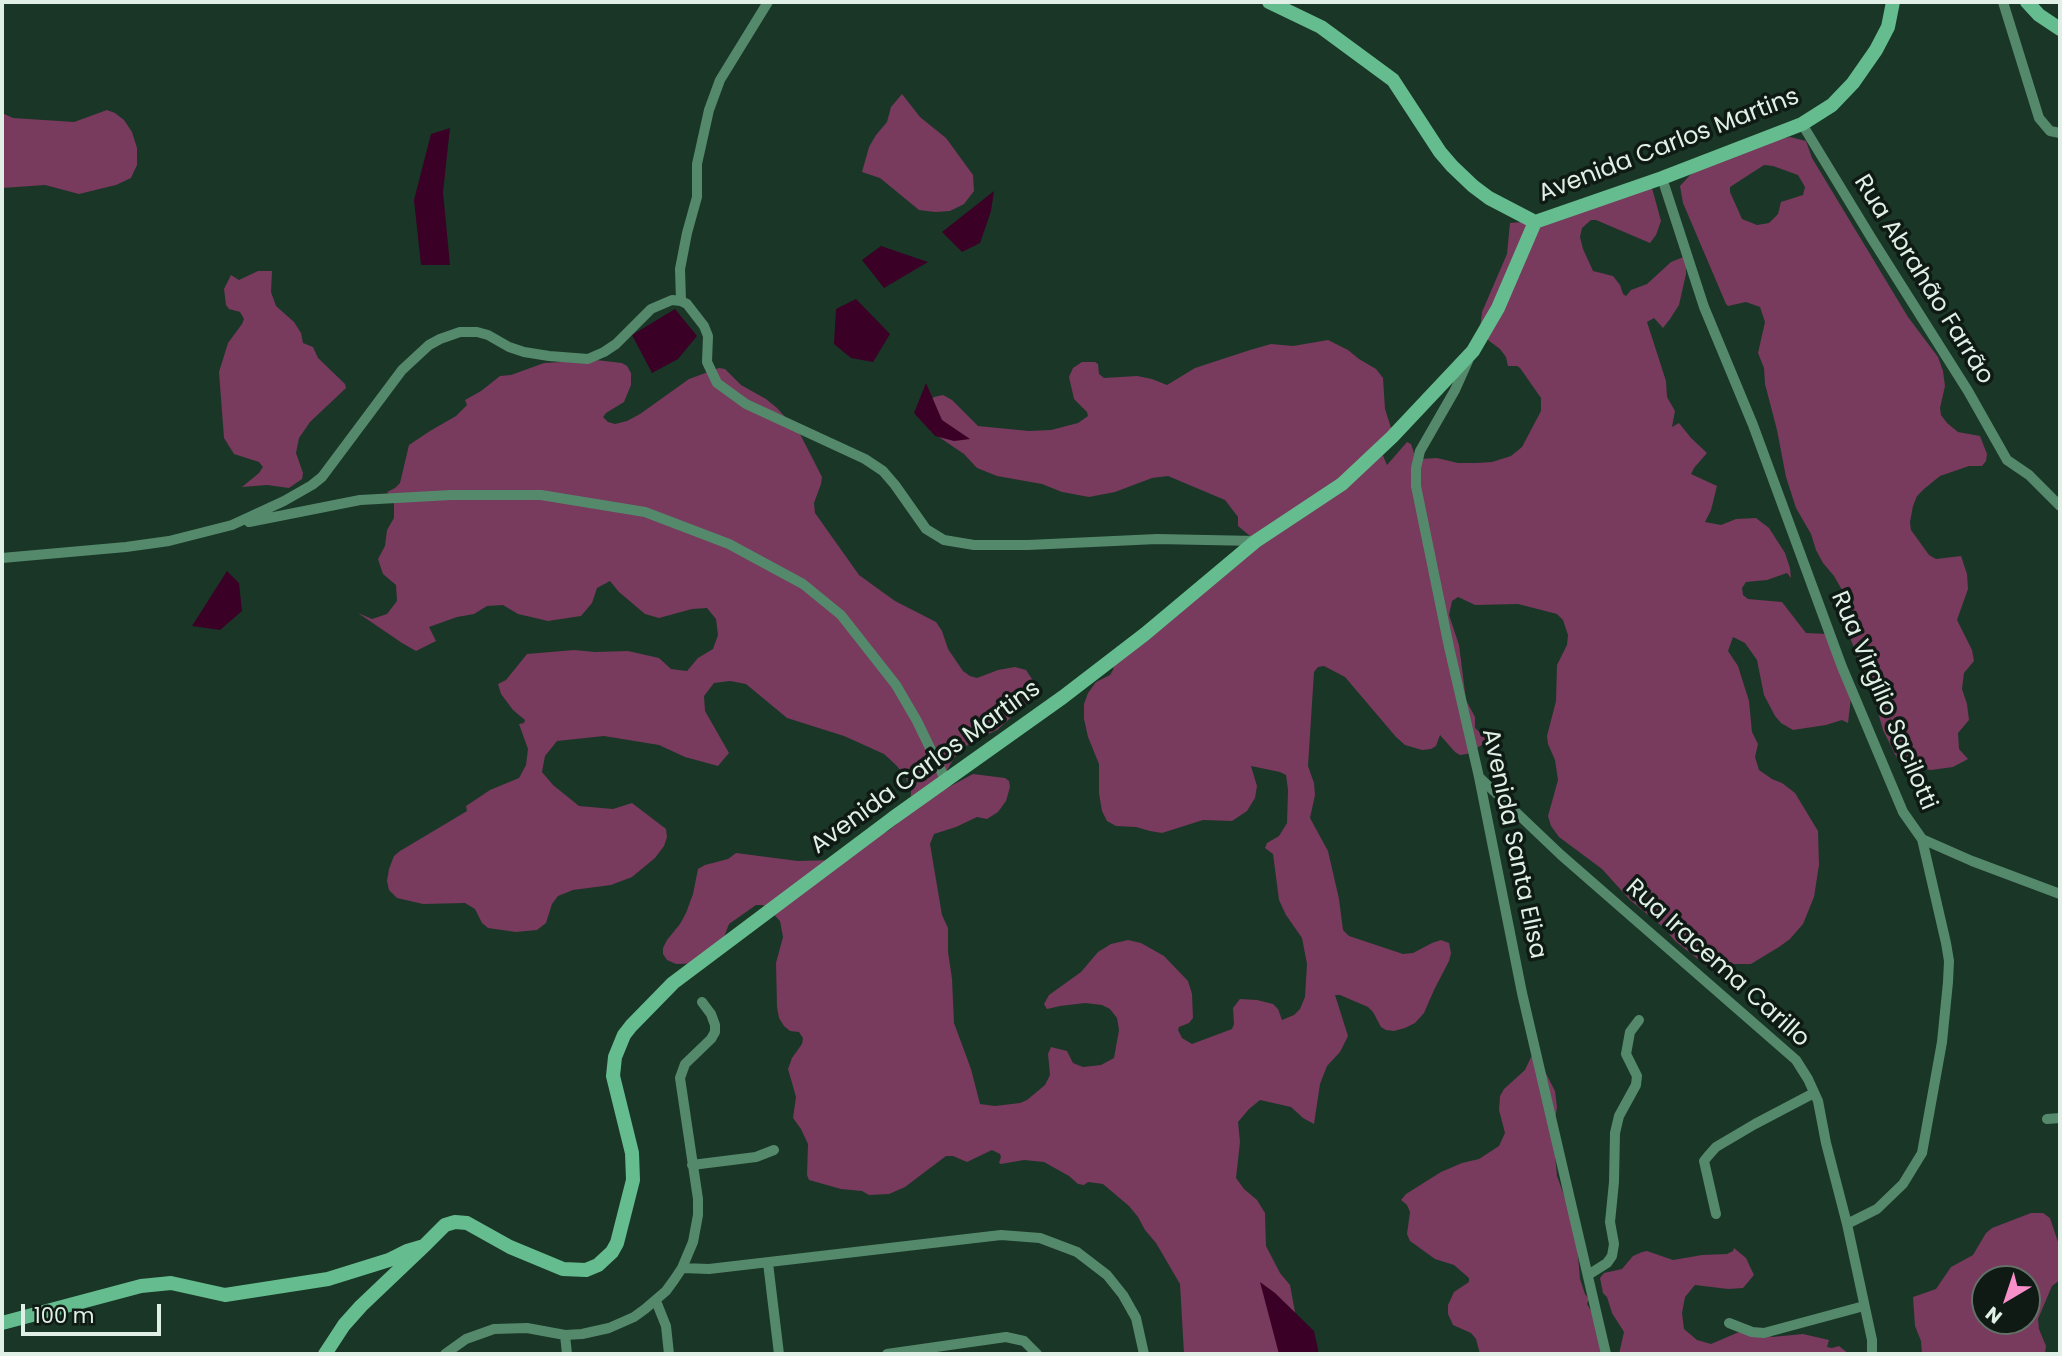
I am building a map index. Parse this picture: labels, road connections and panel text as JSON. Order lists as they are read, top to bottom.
{
  "streets": {
    "street": [
      "Avenida Carlos Martins",
      "Rua Abrahão Farrão",
      "Rua Virgílio Sacilotti",
      "Avenida Santa Elisa",
      "Rua Iracema Carillo"
    ]
  },
  "crossings": [
    ["Avenida Carlos Martins", "Rua Abrahão Farrão"],
    ["Avenida Carlos Martins", "Rua Virgílio Sacilotti"],
    ["Avenida Carlos Martins", "Avenida Santa Elisa"],
    ["Rua Virgílio Sacilotti", "Rua Iracema Carillo"],
    ["Avenida Santa Elisa", "Rua Iracema Carillo"]
  ],
  "scale_bar": "100 m",
  "north": "bottom left"
}
